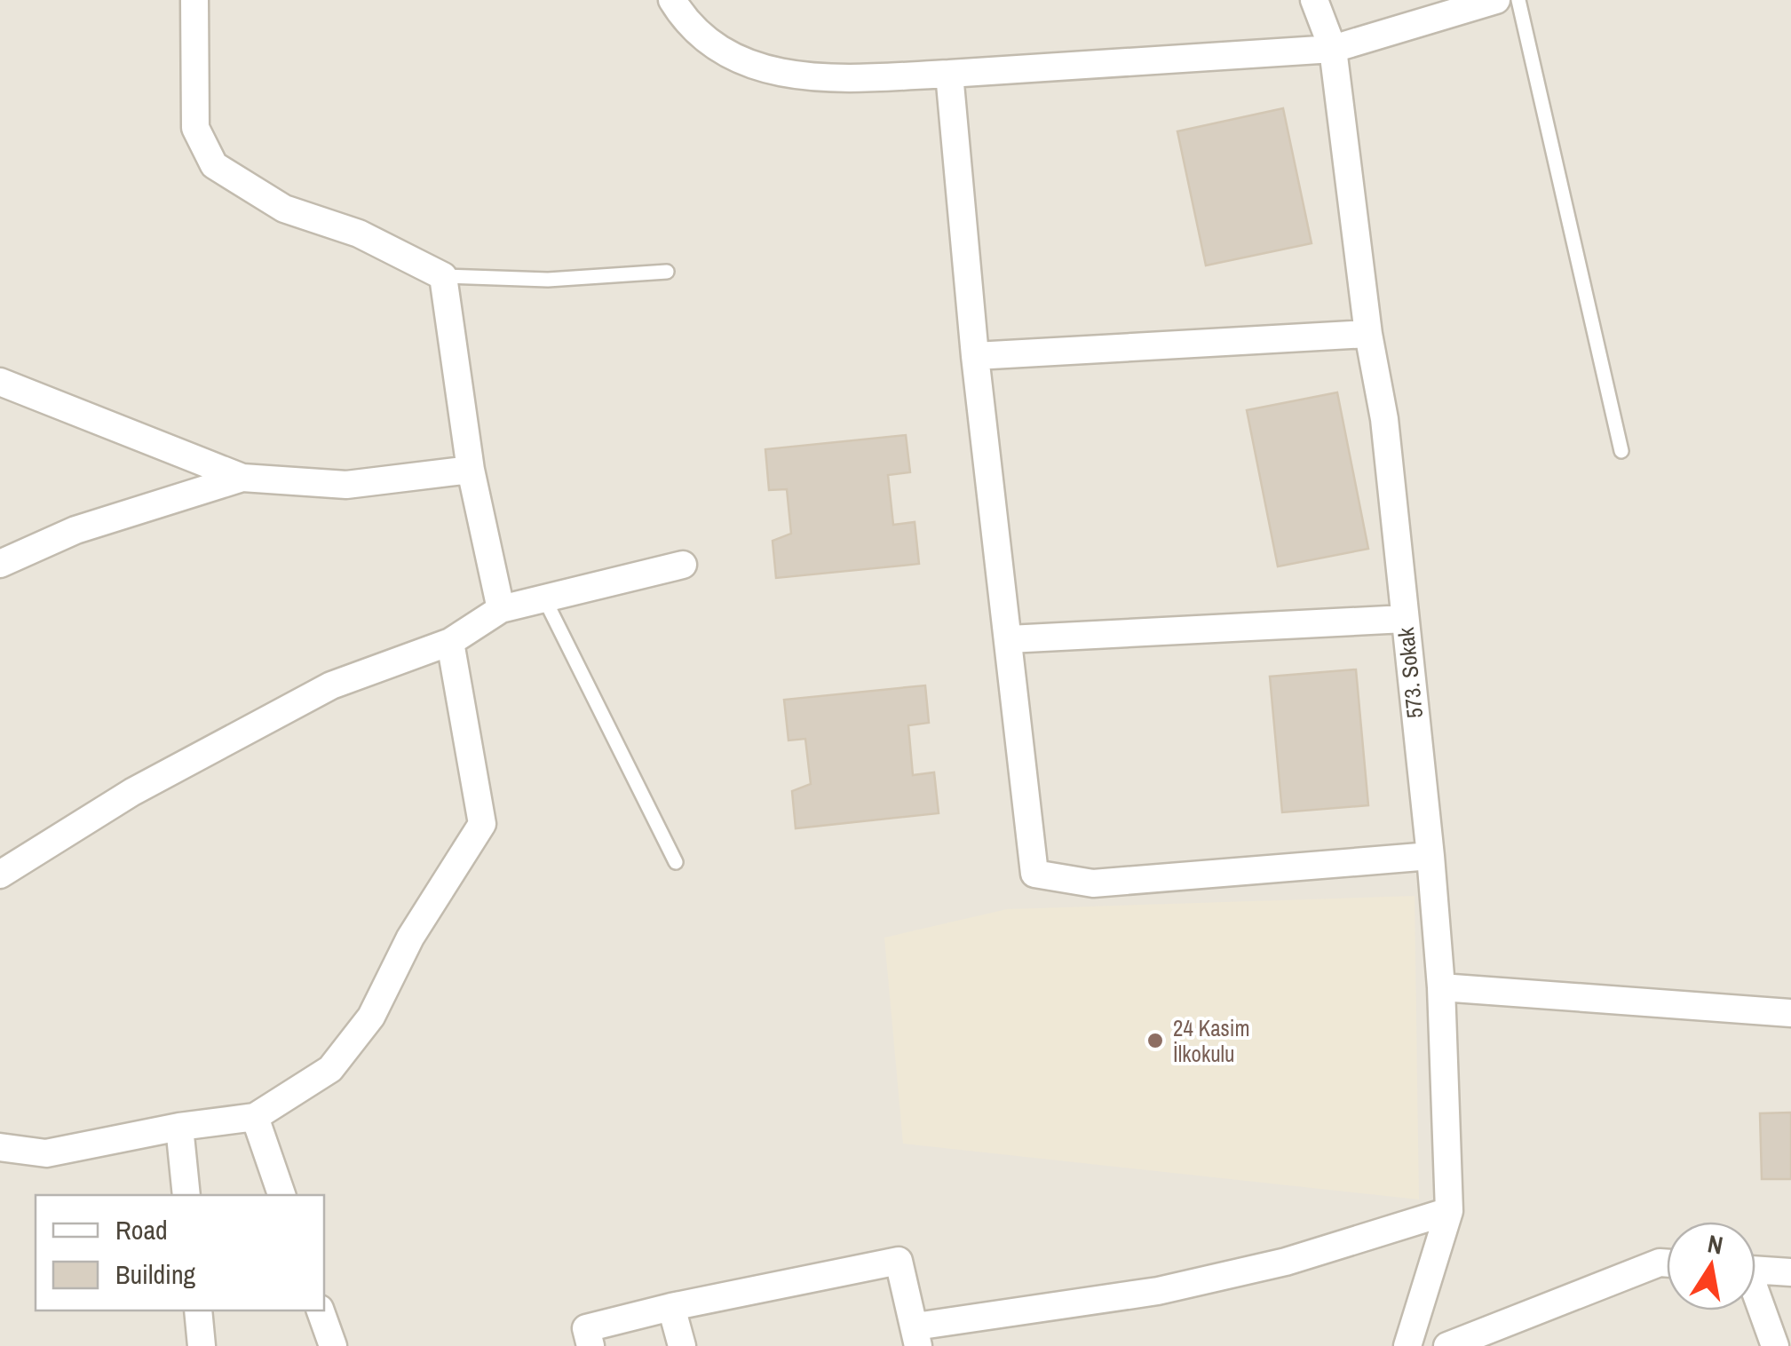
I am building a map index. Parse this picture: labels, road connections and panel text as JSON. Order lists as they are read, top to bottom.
{
  "streets": {
    "street": ["573. Sokak"]
  },
  "places": ["24 Kasim İlkokulu"],
  "legend": ["Road", "Building"],
  "north": "top"
}
